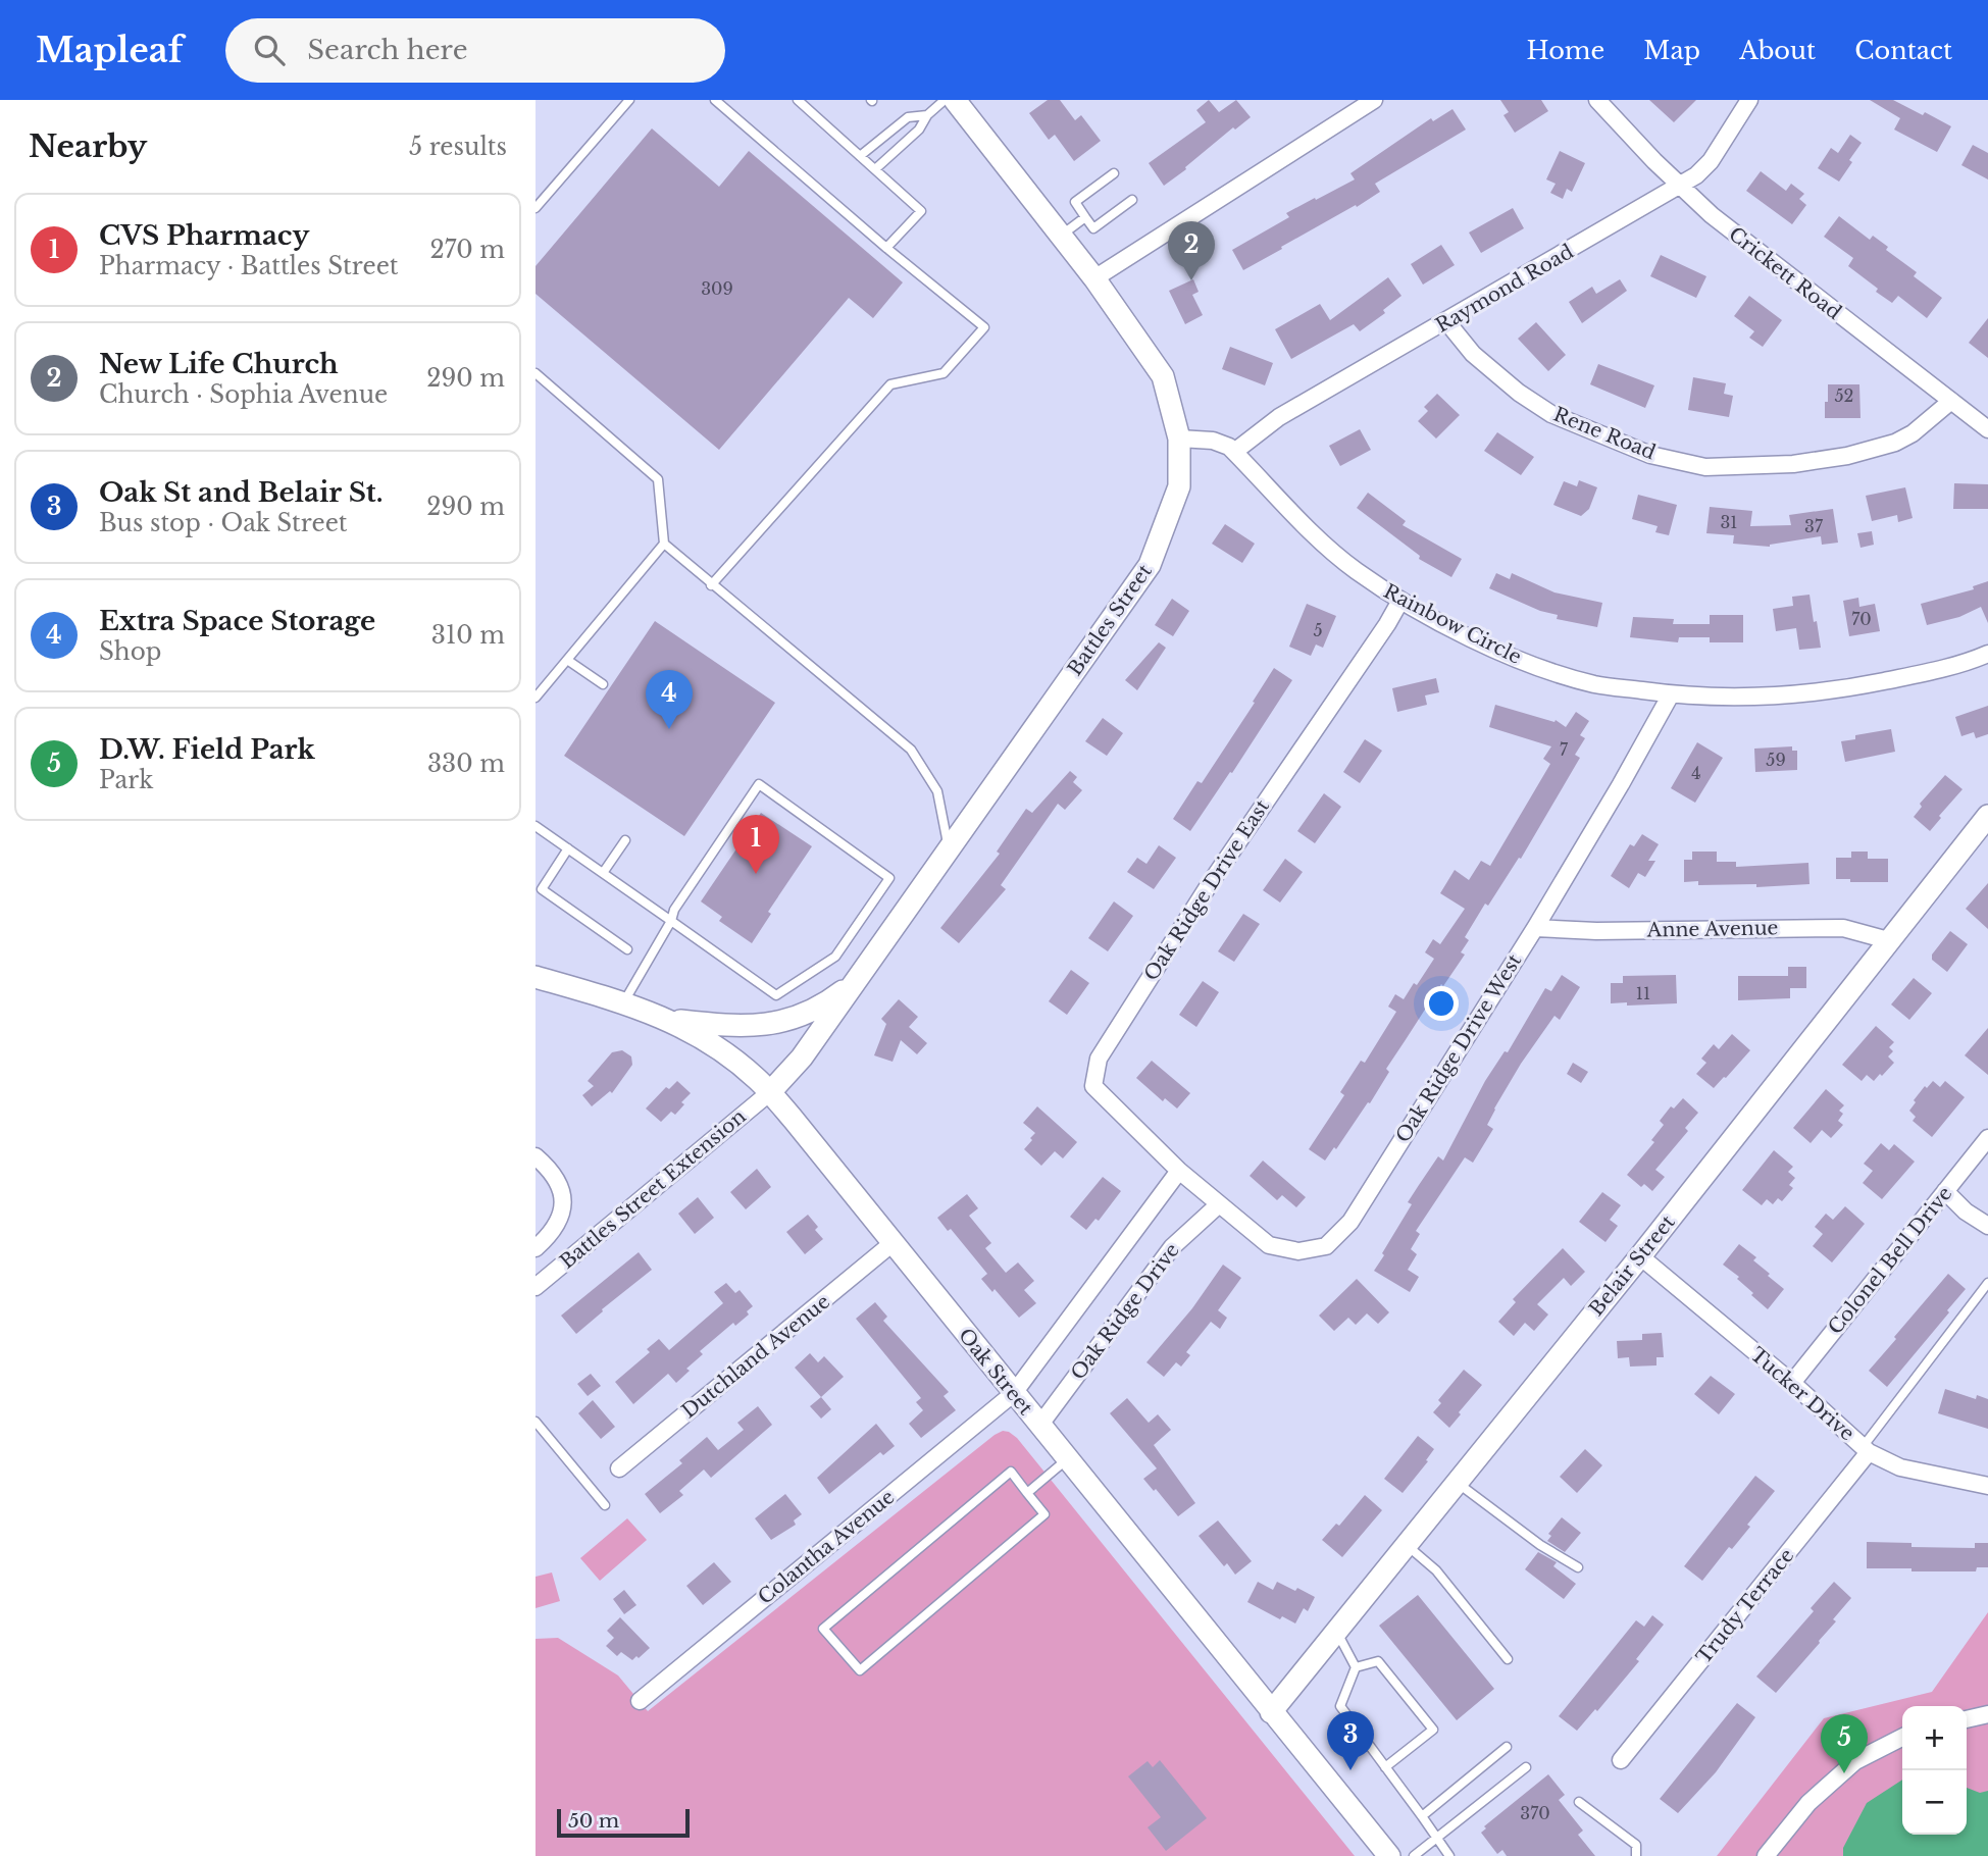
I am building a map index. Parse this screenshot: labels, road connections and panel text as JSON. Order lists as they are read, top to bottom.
{
  "streets": {
    "main road": ["Battles Street", "Belair Street", "Oak Street"],
    "street": [
      "Crickett Road",
      "Raymond Road",
      "Rene Road",
      "Rainbow Circle",
      "Oak Ridge Drive East",
      "Anne Avenue",
      "Oak Ridge Drive West",
      "Battles Street Extension",
      "Colonel Bell Drive",
      "Oak Ridge Drive",
      "Dutchland Avenue",
      "Tucker Drive",
      "Colantha Avenue",
      "Trudy Terrace"
    ]
  },
  "crossings": [
    ["Crickett Road", "Raymond Road"],
    ["Crickett Road", "Rene Road"],
    ["Raymond Road", "Rene Road"],
    ["Raymond Road", "Rainbow Circle"],
    ["Battles Street", "Rainbow Circle"],
    ["Battles Street", "Battles Street Extension"],
    ["Battles Street", "Oak Street"],
    ["Rainbow Circle", "Oak Ridge Drive East"],
    ["Rainbow Circle", "Oak Ridge Drive West"],
    ["Oak Ridge Drive East", "Oak Ridge Drive West"],
    ["Oak Ridge Drive East", "Oak Ridge Drive"],
    ["Anne Avenue", "Oak Ridge Drive West"],
    ["Anne Avenue", "Belair Street"],
    ["Oak Ridge Drive West", "Oak Ridge Drive"],
    ["Battles Street Extension", "Oak Street"],
    ["Colonel Bell Drive", "Tucker Drive"],
    ["Belair Street", "Oak Street"],
    ["Belair Street", "Tucker Drive"],
    ["Oak Ridge Drive", "Oak Street"],
    ["Oak Ridge Drive", "Colantha Avenue"],
    ["Dutchland Avenue", "Oak Street"],
    ["Oak Street", "Colantha Avenue"],
    ["Tucker Drive", "Trudy Terrace"]
  ],
  "house_numbers": [
    "309",
    "52",
    "31",
    "37",
    "70",
    "5",
    "7",
    "59",
    "4",
    "11",
    "370"
  ],
  "scale_bar": "50 m",
  "page": {
    "header": "Mapleaf",
    "search": "Search here",
    "nav": [
      "Home",
      "Map",
      "About",
      "Contact"
    ],
    "heading": ["Nearby", "5 results"],
    "list": [
      {
        "mark": "1",
        "name": "CVS Pharmacy",
        "note": "Pharmacy · Battles Street",
        "value": "270 m"
      },
      {
        "mark": "2",
        "name": "New Life Church",
        "note": "Church · Sophia Avenue",
        "value": "290 m"
      },
      {
        "mark": "3",
        "name": "Oak St and Belair St.",
        "note": "Bus stop · Oak Street",
        "value": "290 m"
      },
      {
        "mark": "4",
        "name": "Extra Space Storage",
        "note": "Shop",
        "value": "310 m"
      },
      {
        "mark": "5",
        "name": "D.W. Field Park",
        "note": "Park",
        "value": "330 m"
      }
    ],
    "pins": [
      "2",
      "4",
      "1",
      "3",
      "5"
    ],
    "map_buttons": ["+", "−"],
    "scale": "50 m"
  }
}
